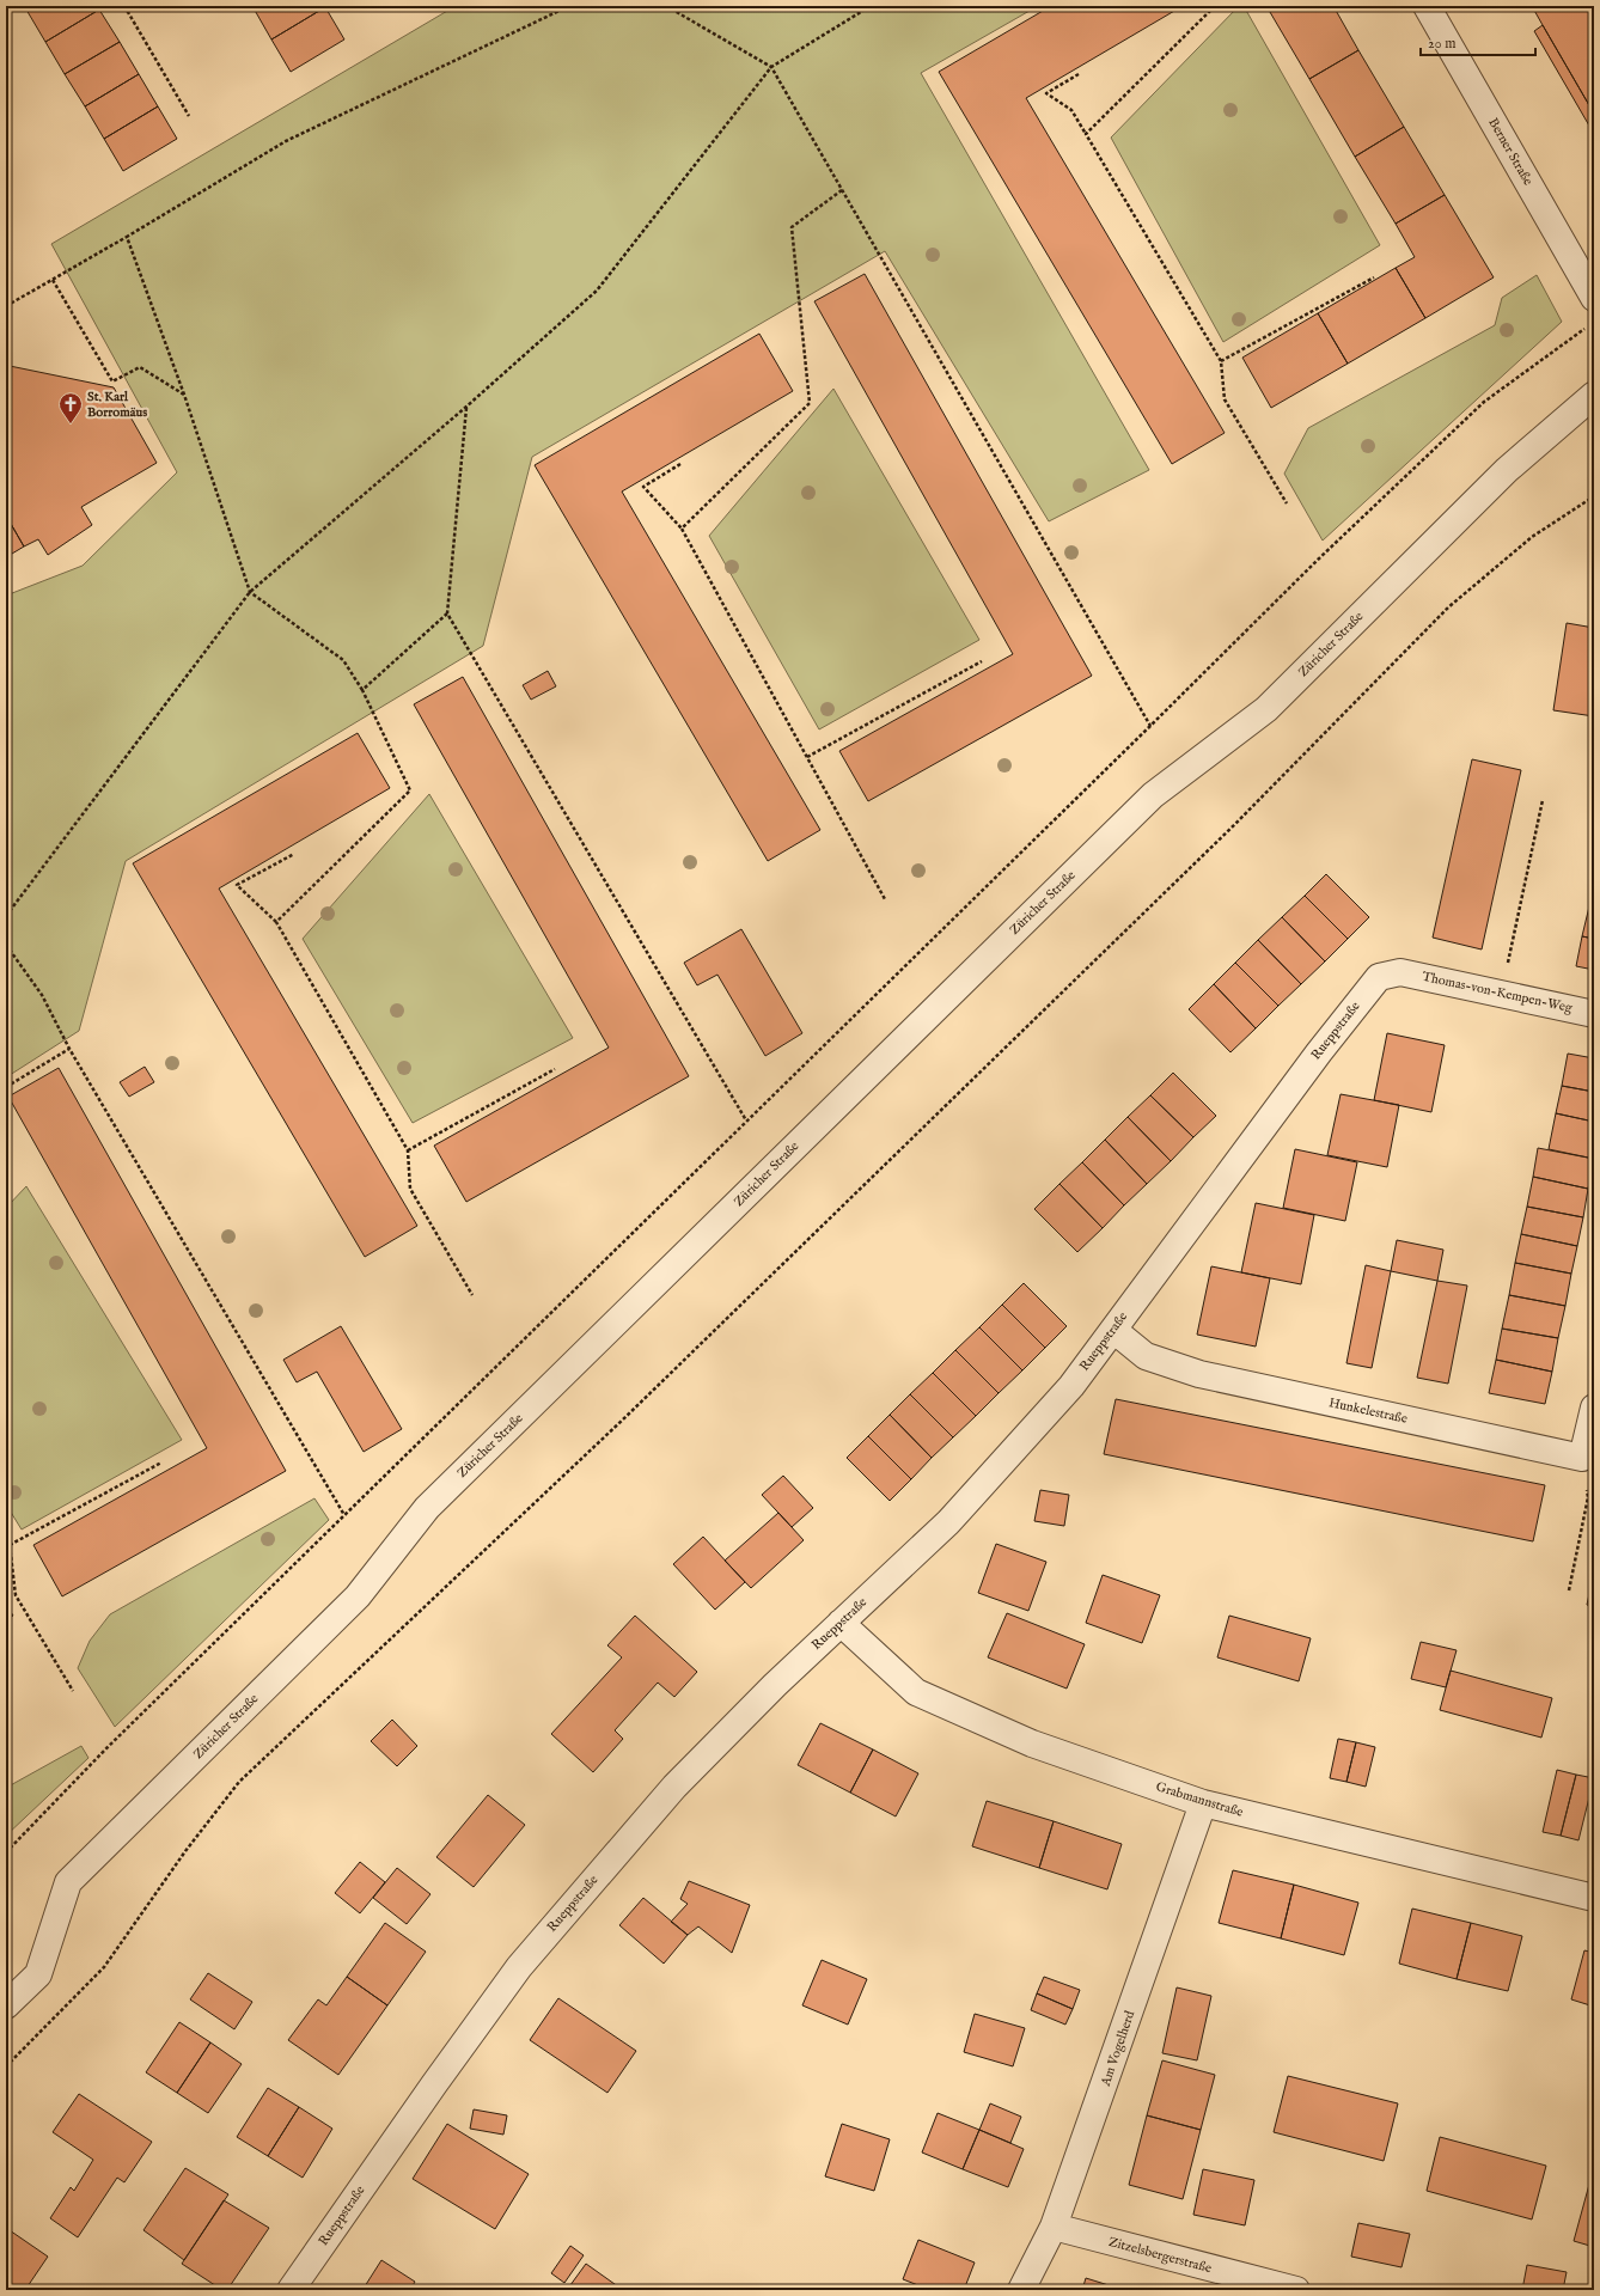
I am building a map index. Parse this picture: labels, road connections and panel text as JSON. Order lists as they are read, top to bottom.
{
  "streets": {
    "street": [
      "Berner Straße",
      "Züricher Straße",
      "Thomas-von-Kempen-Weg",
      "Rueppstraße",
      "Hunkelestraße",
      "Grabmannstraße",
      "Am Vogelherd",
      "Zitzelsbergerstraße"
    ]
  },
  "crossings": [
    ["Thomas-von-Kempen-Weg", "Rueppstraße"],
    ["Rueppstraße", "Hunkelestraße"],
    ["Rueppstraße", "Grabmannstraße"],
    ["Grabmannstraße", "Am Vogelherd"],
    ["Am Vogelherd", "Zitzelsbergerstraße"]
  ],
  "places": {
    "church": ["St. Karl Borromäus"]
  },
  "scale_bar": "20 m"
}
